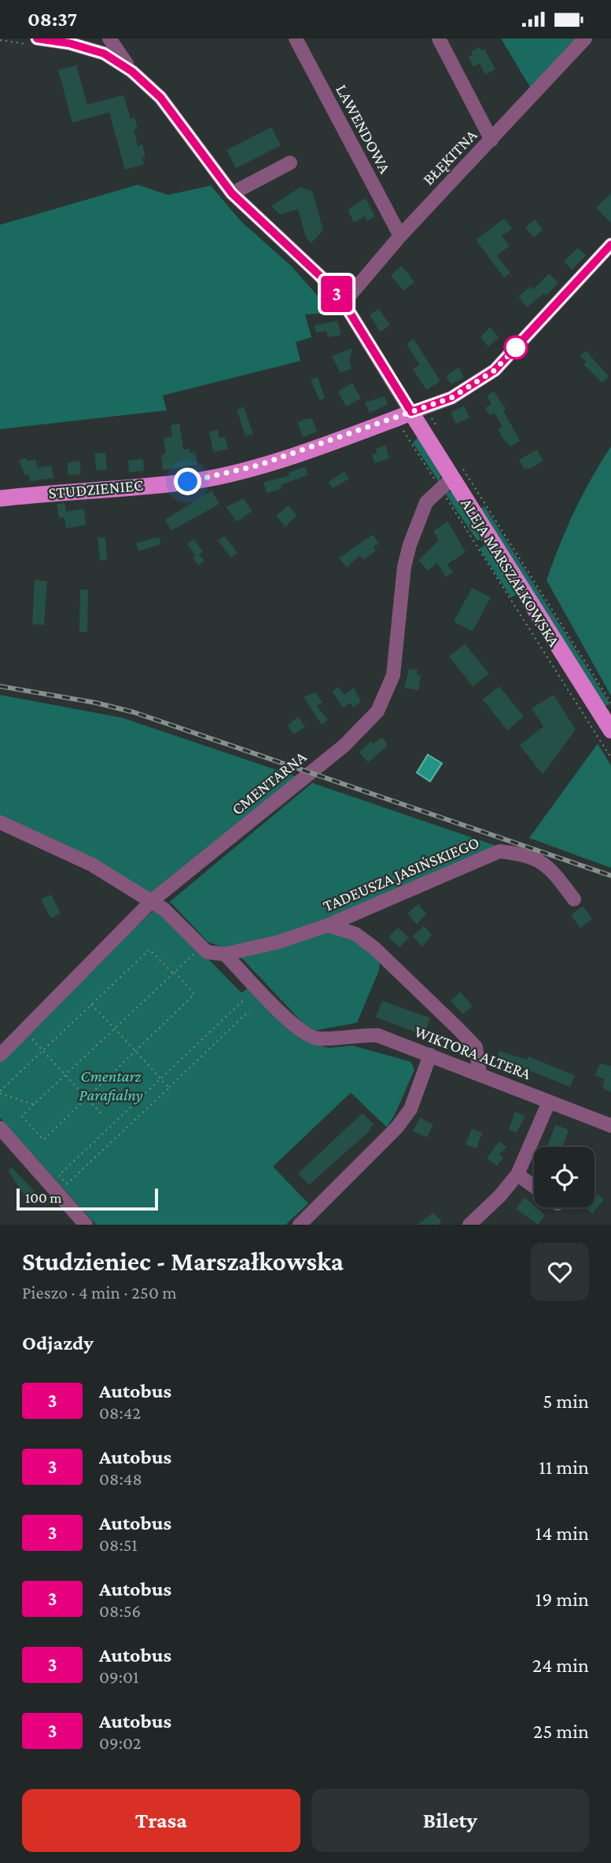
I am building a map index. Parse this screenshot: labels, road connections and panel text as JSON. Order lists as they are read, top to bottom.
{
  "streets": {
    "main road": ["STUDZIENIEC", "ALEJA MARSZAŁKOWSKA"],
    "street": [
      "LAWENDOWA",
      "BŁĘKITNA",
      "CMENTARNA",
      "TADEUSZA JASIŃSKIEGO",
      "WIKTORA ALTERA"
    ]
  },
  "crossings": [
    ["LAWENDOWA", "BŁĘKITNA"],
    ["STUDZIENIEC", "ALEJA MARSZAŁKOWSKA"],
    ["ALEJA MARSZAŁKOWSKA", "CMENTARNA"],
    ["TADEUSZA JASIŃSKIEGO", "WIKTORA ALTERA"]
  ],
  "parks": ["Cmentarz Parafialny"],
  "lines": ["bus line 3"],
  "scale_bar": "100 m",
  "page": {
    "status": "08:37",
    "on_map": "3",
    "scale": "100 m",
    "heading": [
      ["Studzieniec - Marszałkowska", "Pieszo · 4 min · 250 m"],
      "Odjazdy"
    ],
    "list": [
      {
        "mark": "3",
        "name": "Autobus",
        "note": "08:42",
        "value": "5 min"
      },
      {
        "mark": "3",
        "name": "Autobus",
        "note": "08:48",
        "value": "11 min"
      },
      {
        "mark": "3",
        "name": "Autobus",
        "note": "08:51",
        "value": "14 min"
      },
      {
        "mark": "3",
        "name": "Autobus",
        "note": "08:56",
        "value": "19 min"
      },
      {
        "mark": "3",
        "name": "Autobus",
        "note": "09:01",
        "value": "24 min"
      },
      {
        "mark": "3",
        "name": "Autobus",
        "note": "09:02",
        "value": "25 min"
      }
    ],
    "buttons": ["Trasa", "Bilety"]
  }
}
